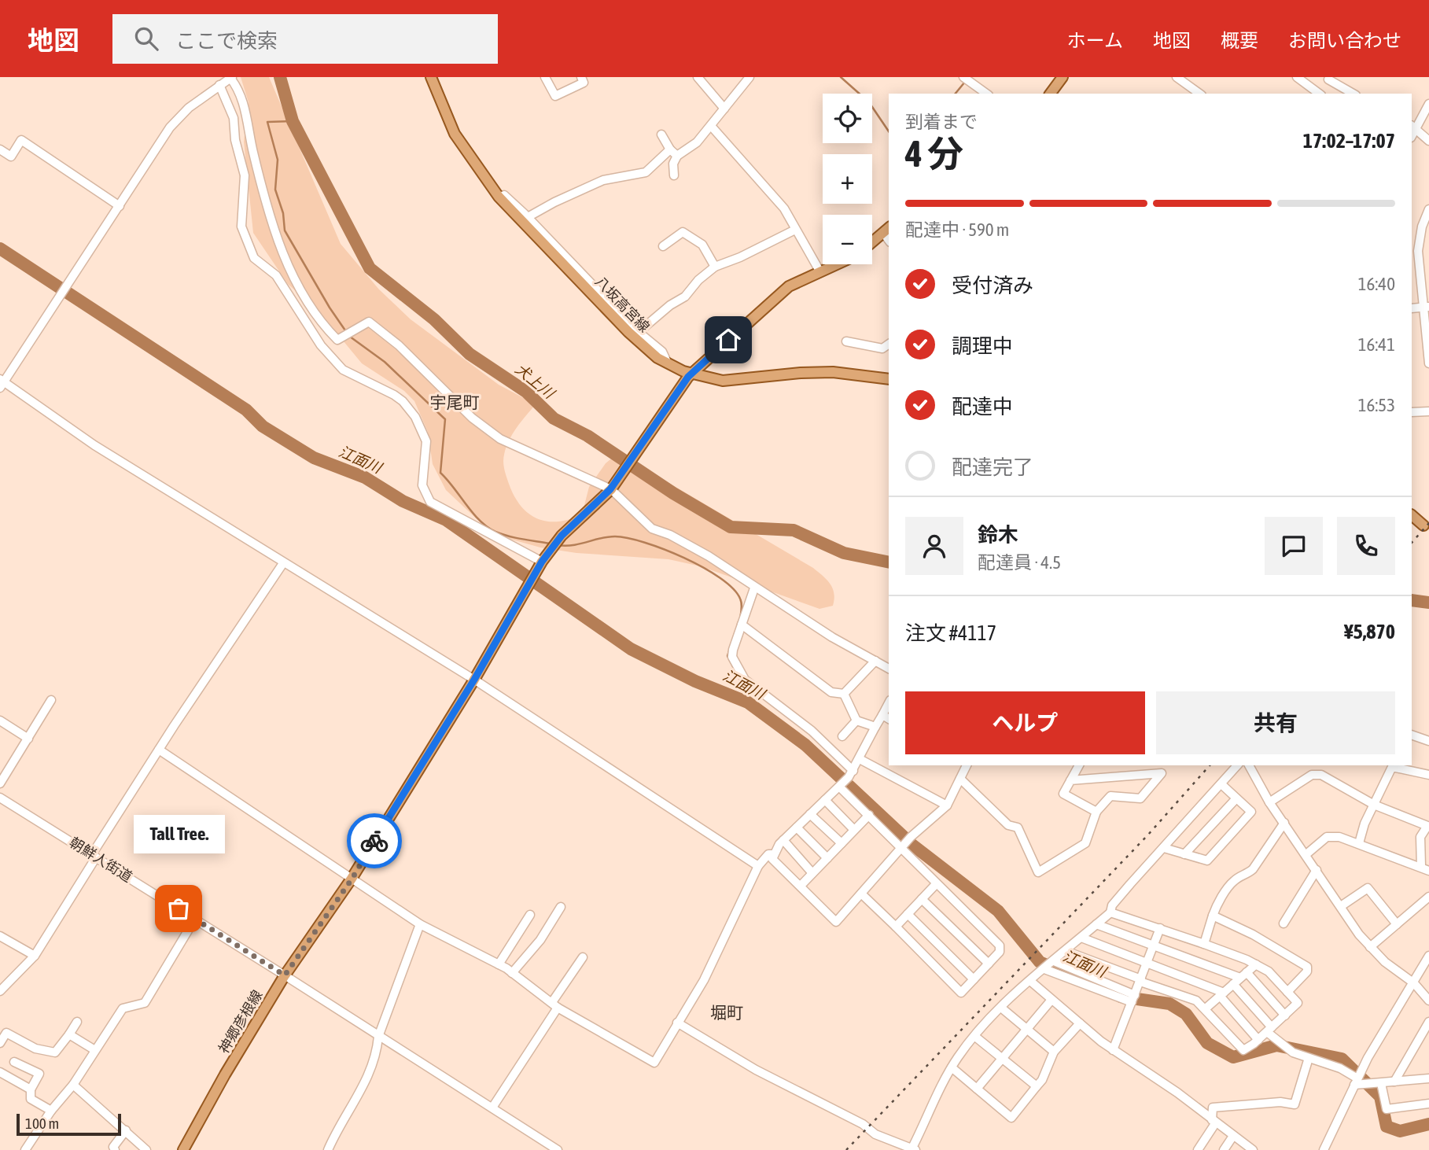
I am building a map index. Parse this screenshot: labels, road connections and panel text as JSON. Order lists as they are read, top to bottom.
{
  "streets": {
    "main road": ["八坂高宮線", "神郷彦根線"],
    "street": ["朝鮮人街道"]
  },
  "crossings": [
    ["八坂高宮線", "神郷彦根線"],
    ["朝鮮人街道", "神郷彦根線"]
  ],
  "districts": ["宇尾町", "堀町"],
  "water": ["犬上川", "江面川"],
  "places": ["Tall Tree."],
  "scale_bar": "100 m",
  "page": {
    "header": "地図",
    "search": "ここで検索",
    "nav": [
      "ホーム",
      "地図",
      "概要",
      "お問い合わせ"
    ],
    "map_buttons": ["+", "−"],
    "heading": ["4 分", "到着まで", "17:02–17:07"],
    "panel": [
      "鈴木",
      "配達員 · 4.5",
      "注文 #4117",
      "¥5,870"
    ],
    "bar": "配達中 · 590 m",
    "list": [
      ["受付済み", "16:40"],
      ["調理中", "16:41"],
      ["配達中", "16:53"],
      "配達完了"
    ],
    "buttons": ["ヘルプ", "共有"],
    "bubble": "Tall Tree.",
    "scale": "100 m"
  }
}
